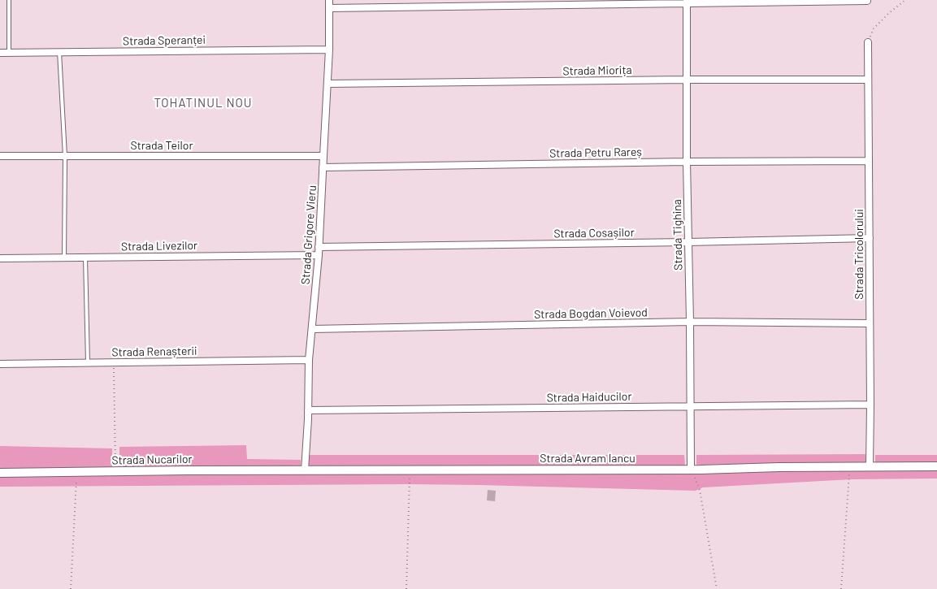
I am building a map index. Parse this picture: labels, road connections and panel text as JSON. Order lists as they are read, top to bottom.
{
  "streets": {
    "street": [
      "Strada Speranței",
      "Strada Miorița",
      "Strada Teilor",
      "Strada Petru Rareș",
      "Strada Cosașilor",
      "Strada Grigore Vieru",
      "Strada Tighina",
      "Strada Livezilor",
      "Strada Tricolorului",
      "Strada Bogdan Voievod",
      "Strada Renașterii",
      "Strada Haiducilor",
      "Strada Avram Iancu",
      "Strada Nucarilor"
    ]
  },
  "crossings": [
    ["Strada Speranței", "Strada Grigore Vieru"],
    ["Strada Miorița", "Strada Grigore Vieru"],
    ["Strada Miorița", "Strada Tighina"],
    ["Strada Miorița", "Strada Tricolorului"],
    ["Strada Teilor", "Strada Grigore Vieru"],
    ["Strada Petru Rareș", "Strada Grigore Vieru"],
    ["Strada Petru Rareș", "Strada Tighina"],
    ["Strada Petru Rareș", "Strada Tricolorului"],
    ["Strada Cosașilor", "Strada Grigore Vieru"],
    ["Strada Cosașilor", "Strada Tighina"],
    ["Strada Cosașilor", "Strada Tricolorului"],
    ["Strada Grigore Vieru", "Strada Livezilor"],
    ["Strada Grigore Vieru", "Strada Bogdan Voievod"],
    ["Strada Grigore Vieru", "Strada Renașterii"],
    ["Strada Grigore Vieru", "Strada Haiducilor"],
    ["Strada Grigore Vieru", "Strada Avram Iancu"],
    ["Strada Grigore Vieru", "Strada Nucarilor"],
    ["Strada Tighina", "Strada Bogdan Voievod"],
    ["Strada Tighina", "Strada Haiducilor"],
    ["Strada Tighina", "Strada Avram Iancu"],
    ["Strada Tricolorului", "Strada Bogdan Voievod"],
    ["Strada Tricolorului", "Strada Haiducilor"],
    ["Strada Tricolorului", "Strada Avram Iancu"],
    ["Strada Avram Iancu", "Strada Nucarilor"]
  ],
  "districts": ["TOHATINUL NOU"]
}
